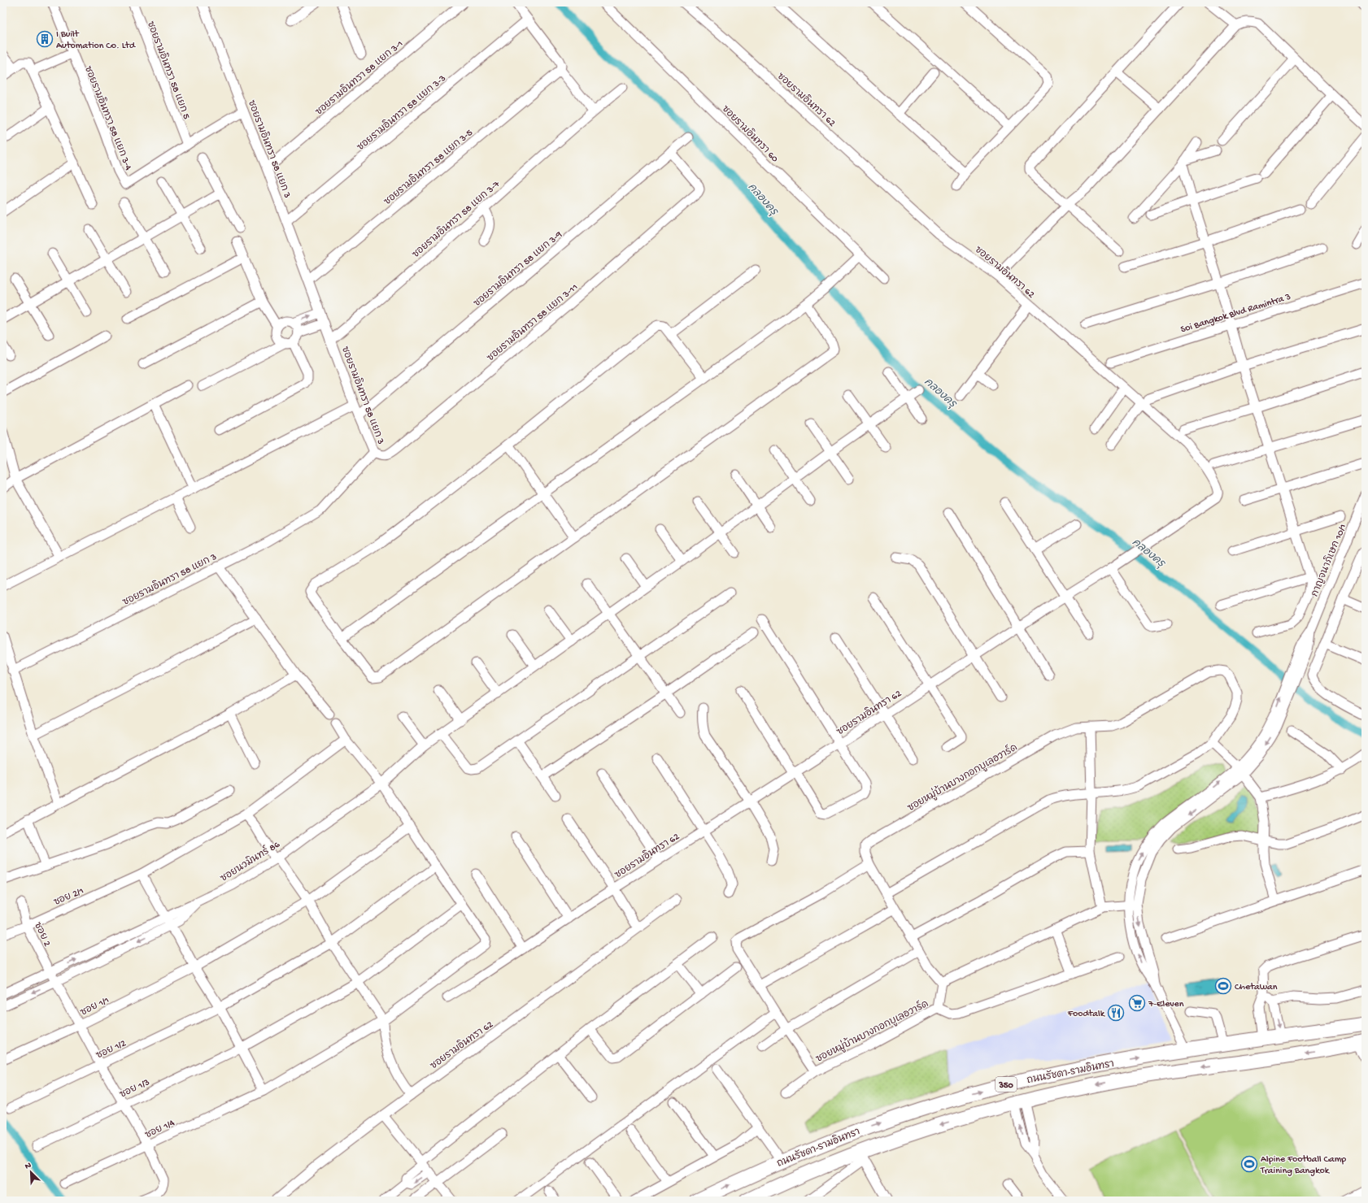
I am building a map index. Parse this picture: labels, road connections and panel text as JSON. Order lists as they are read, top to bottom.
{
  "streets": {
    "main road": ["ถนนรัชดา-รามอินทรา", "350"],
    "street": [
      "ซอยรามอินทรา 58 แยก 5",
      "ซอยรามอินทรา 58 แยก 3-1",
      "ซอยรามอินทรา 62",
      "ซอยรามอินทรา 58 แยก 3-3",
      "ซอยรามอินทรา 58 แยก 3-4",
      "ซอยรามอินทรา 60",
      "ซอยรามอินทรา 58 แยก 3",
      "ซอยรามอินทรา 58 แยก 3-5",
      "ซอยรามอินทรา 58 แยก 3-7",
      "ซอยรามอินทรา 58 แยก 3-9",
      "Soi Bangkok Blvd Ramintra 3",
      "ซอยรามอินทรา 58 แยก 3-11",
      "กาญจนาภิเษก 10/1",
      "ซอยหมู่บ้านบางกอกบูเลอวาร์ด",
      "ซอยนวมินทร์ 86",
      "ซอย 2/1",
      "ซอย 2",
      "ซอย 1/1",
      "ซอย 1/2",
      "ซอย 1/3",
      "ซอย 1/4"
    ]
  },
  "crossings": [
    ["ซอยรามอินทรา 58 แยก 5", "ซอยรามอินทรา 58 แยก 3-4"],
    ["ซอยรามอินทรา 58 แยก 3-1", "ซอยรามอินทรา 58 แยก 3"],
    ["ซอยรามอินทรา 58 แยก 3-3", "ซอยรามอินทรา 58 แยก 3"],
    ["ซอยรามอินทรา 58 แยก 3-4", "ซอยรามอินทรา 58 แยก 3"],
    ["ซอยรามอินทรา 58 แยก 3", "ซอยรามอินทรา 58 แยก 3-5"],
    ["ซอยรามอินทรา 58 แยก 3", "ซอยรามอินทรา 58 แยก 3-7"],
    ["ซอยรามอินทรา 58 แยก 3", "ซอยรามอินทรา 58 แยก 3-9"],
    ["ซอยรามอินทรา 58 แยก 3", "ซอยรามอินทรา 58 แยก 3-11"],
    ["ซอยรามอินทรา 58 แยก 3-9", "ซอยรามอินทรา 58 แยก 3-11"],
    ["ซอยนวมินทร์ 86", "ซอย 2"],
    ["ซอยนวมินทร์ 86", "ซอย 1/4"],
    ["ซอย 2/1", "ซอย 2"],
    ["ซอย 2/1", "ซอย 1/4"],
    ["ซอย 2", "ซอย 1/1"],
    ["ซอย 2", "ซอย 1/2"],
    ["ซอย 2", "ซอย 1/3"],
    ["ซอย 2", "ซอย 1/4"],
    ["ซอย 1/1", "ซอย 1/4"],
    ["ซอย 1/2", "ซอย 1/4"],
    ["ซอย 1/3", "ซอย 1/4"]
  ],
  "water": ["คลองครุ"],
  "places": {
    "building": ["I Built Automation Co. Ltd"],
    "sports": ["Chetawan", "Alpine Football Camp Training Bangkok"],
    "supermarket": ["7-Eleven"],
    "restaurant": ["Foodtalk"]
  },
  "north": "top left"
}
